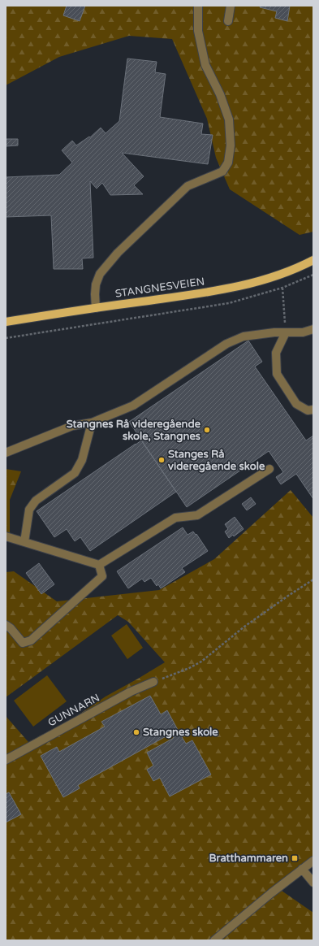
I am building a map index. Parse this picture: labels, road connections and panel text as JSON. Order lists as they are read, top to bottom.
{
  "streets": {
    "main road": ["STANGNESVEIEN"],
    "street": ["GUNNARN"]
  },
  "places": {
    "other": ["Stangnes Rå videregående skole, Stangnes", "Stanges Rå videregående skole", "Stangnes skole"],
    "transit": ["Bratthammaren"]
  }
}
